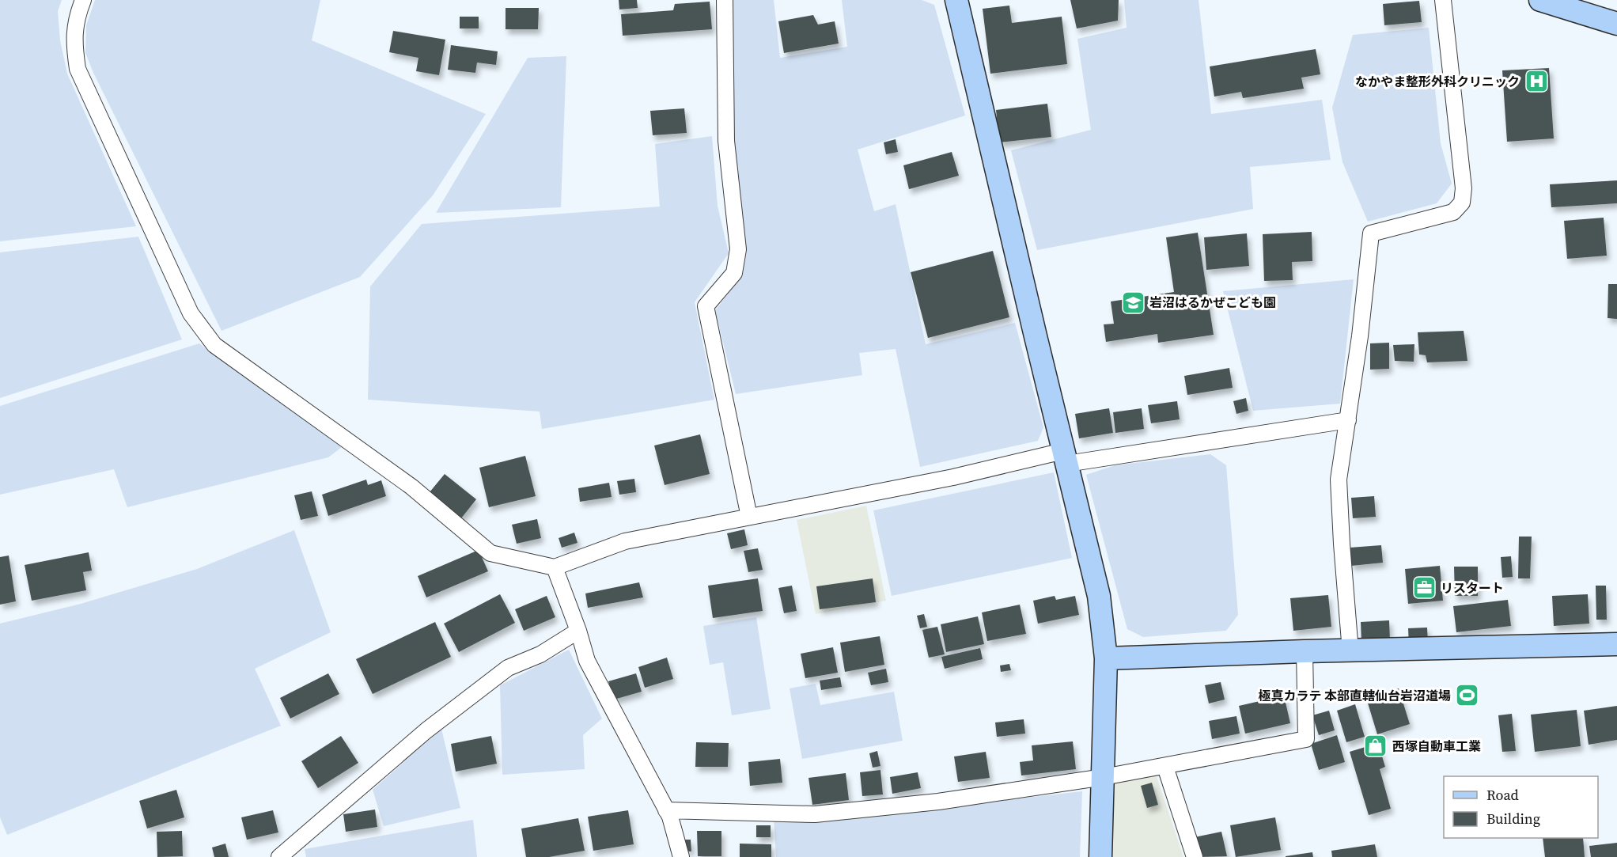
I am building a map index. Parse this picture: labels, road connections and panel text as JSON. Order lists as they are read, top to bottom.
{
  "places": {
    "hospital": ["なかやま整形外科クリニック"],
    "school or university": ["岩沼はるかぜこども園"],
    "office": ["リスタート"],
    "sports": ["極真カラテ 本部直轄仙台岩沼道場"],
    "shop": ["西塚自動車工業"]
  },
  "legend": ["Road", "Building"]
}
